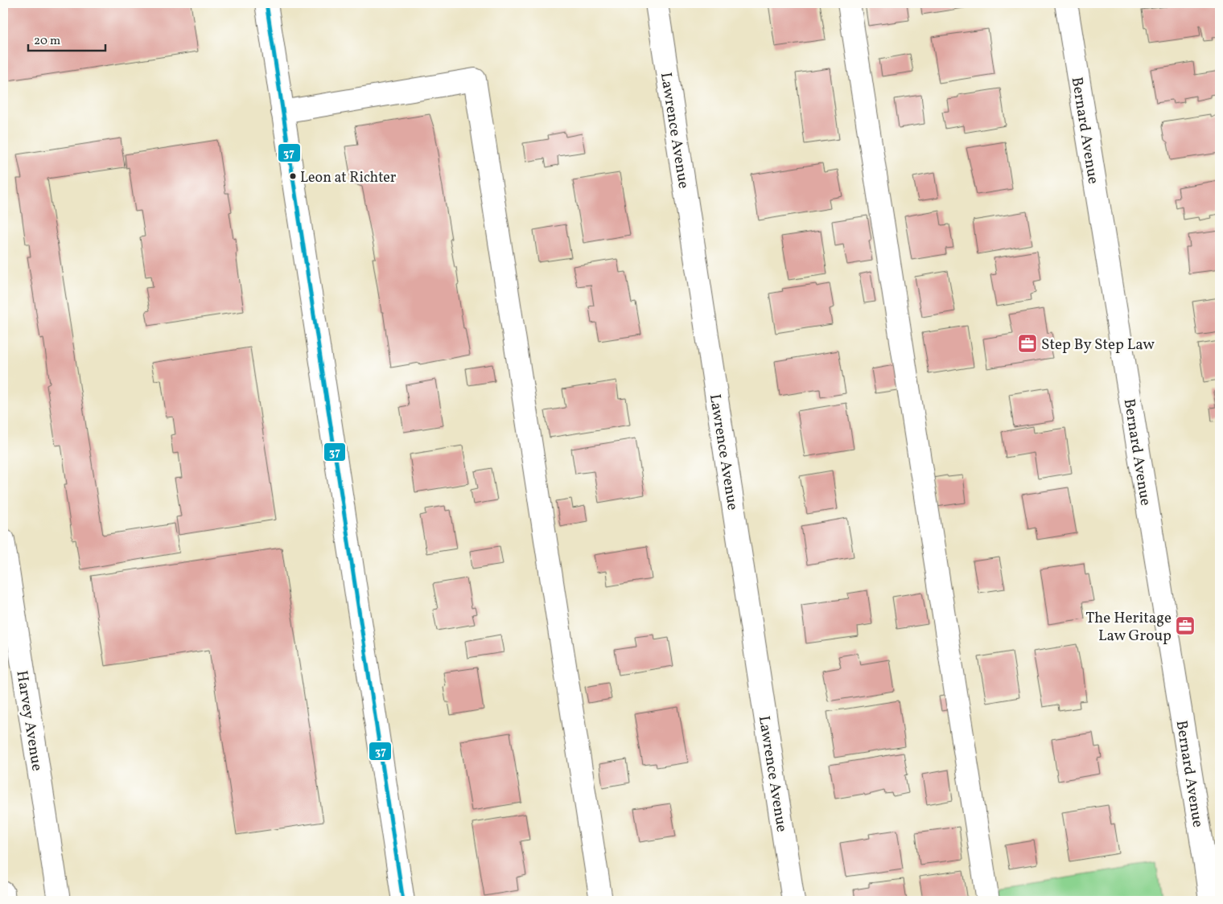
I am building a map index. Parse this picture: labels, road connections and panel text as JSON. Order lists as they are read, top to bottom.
{
  "streets": {
    "main road": ["Lawrence Avenue", "Bernard Avenue", "Harvey Avenue"]
  },
  "places": {
    "other": ["Leon at Richter"],
    "office": ["Step By Step Law", "The Heritage Law Group"]
  },
  "lines": ["transit line 37"],
  "scale_bar": "20 m"
}
